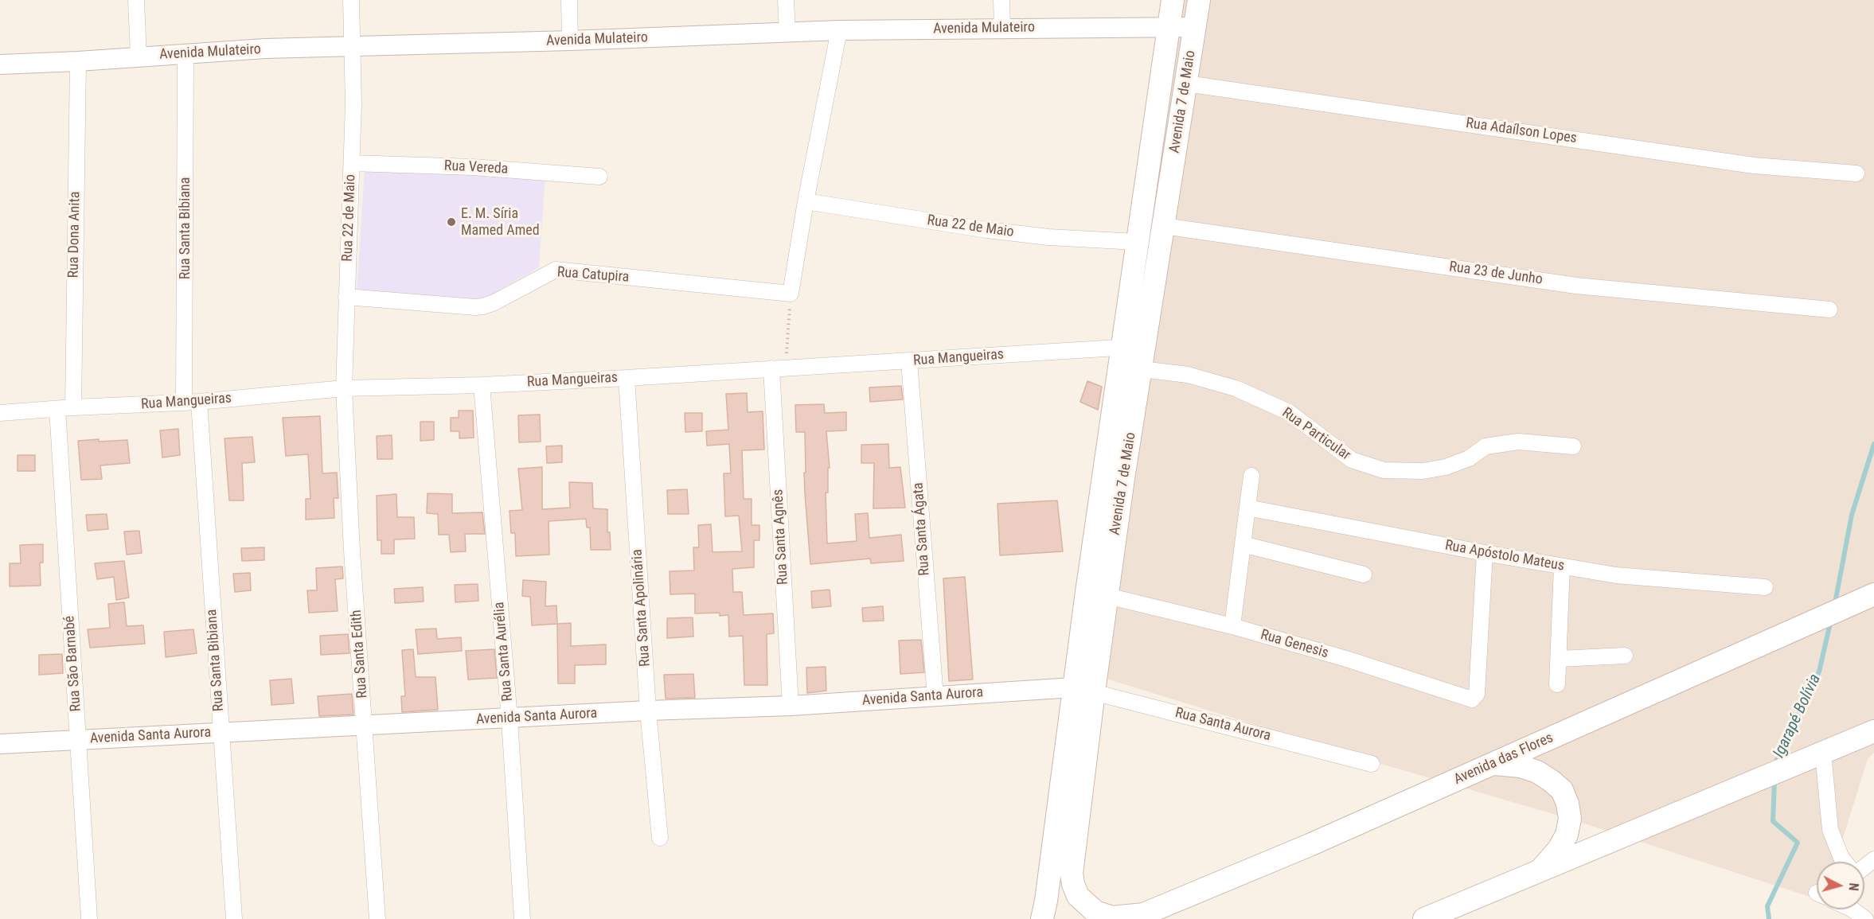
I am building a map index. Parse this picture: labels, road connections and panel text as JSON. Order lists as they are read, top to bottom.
{
  "streets": {
    "main road": ["Avenida 7 de Maio", "Avenida das Flores"],
    "street": [
      "Avenida Mulateiro",
      "Rua Adaílson Lopes",
      "Rua Vereda",
      "Rua 22 de Maio",
      "Rua Santa Bibiana",
      "Rua Dona Anita",
      "Rua 23 de Junho",
      "Rua Catupira",
      "Rua Mangueiras",
      "Rua Particular",
      "Rua Santa Ágata",
      "Rua Santa Agnês",
      "Rua Apóstolo Mateus",
      "Rua Santa Apolinária",
      "Rua Genesis",
      "Rua Santa Aurélia",
      "Rua Santa Edith",
      "Rua São Barnabé",
      "Avenida Santa Aurora",
      "Rua Santa Aurora"
    ]
  },
  "crossings": [
    ["Avenida Mulateiro", "Avenida 7 de Maio"],
    ["Avenida Mulateiro", "Rua 22 de Maio"],
    ["Avenida Mulateiro", "Rua Santa Bibiana"],
    ["Avenida Mulateiro", "Rua Dona Anita"],
    ["Avenida 7 de Maio", "Rua Adaílson Lopes"],
    ["Avenida 7 de Maio", "Rua 22 de Maio"],
    ["Avenida 7 de Maio", "Rua 23 de Junho"],
    ["Avenida 7 de Maio", "Rua Mangueiras"],
    ["Avenida 7 de Maio", "Rua Particular"],
    ["Avenida 7 de Maio", "Rua Genesis"],
    ["Avenida 7 de Maio", "Avenida Santa Aurora"],
    ["Avenida 7 de Maio", "Rua Santa Aurora"],
    ["Avenida 7 de Maio", "Avenida das Flores"],
    ["Rua Vereda", "Rua 22 de Maio"],
    ["Rua 22 de Maio", "Rua Catupira"],
    ["Rua 22 de Maio", "Rua Mangueiras"],
    ["Rua 22 de Maio", "Rua Santa Edith"],
    ["Rua Santa Bibiana", "Rua Mangueiras"],
    ["Rua Santa Bibiana", "Avenida Santa Aurora"],
    ["Rua Dona Anita", "Rua Mangueiras"],
    ["Rua Mangueiras", "Rua Santa Ágata"],
    ["Rua Mangueiras", "Rua Santa Agnês"],
    ["Rua Mangueiras", "Rua Santa Apolinária"],
    ["Rua Mangueiras", "Rua Santa Aurélia"],
    ["Rua Mangueiras", "Rua Santa Edith"],
    ["Rua Mangueiras", "Rua São Barnabé"],
    ["Rua Santa Ágata", "Avenida Santa Aurora"],
    ["Rua Santa Agnês", "Avenida Santa Aurora"],
    ["Rua Apóstolo Mateus", "Rua Genesis"],
    ["Rua Santa Apolinária", "Avenida Santa Aurora"],
    ["Rua Santa Aurélia", "Avenida Santa Aurora"],
    ["Rua Santa Edith", "Avenida Santa Aurora"],
    ["Rua São Barnabé", "Avenida Santa Aurora"],
    ["Avenida Santa Aurora", "Rua Santa Aurora"]
  ],
  "water": ["Igarapé Bolívia"],
  "places": ["E. M. Síria Mamed Amed"],
  "north": "right"
}
